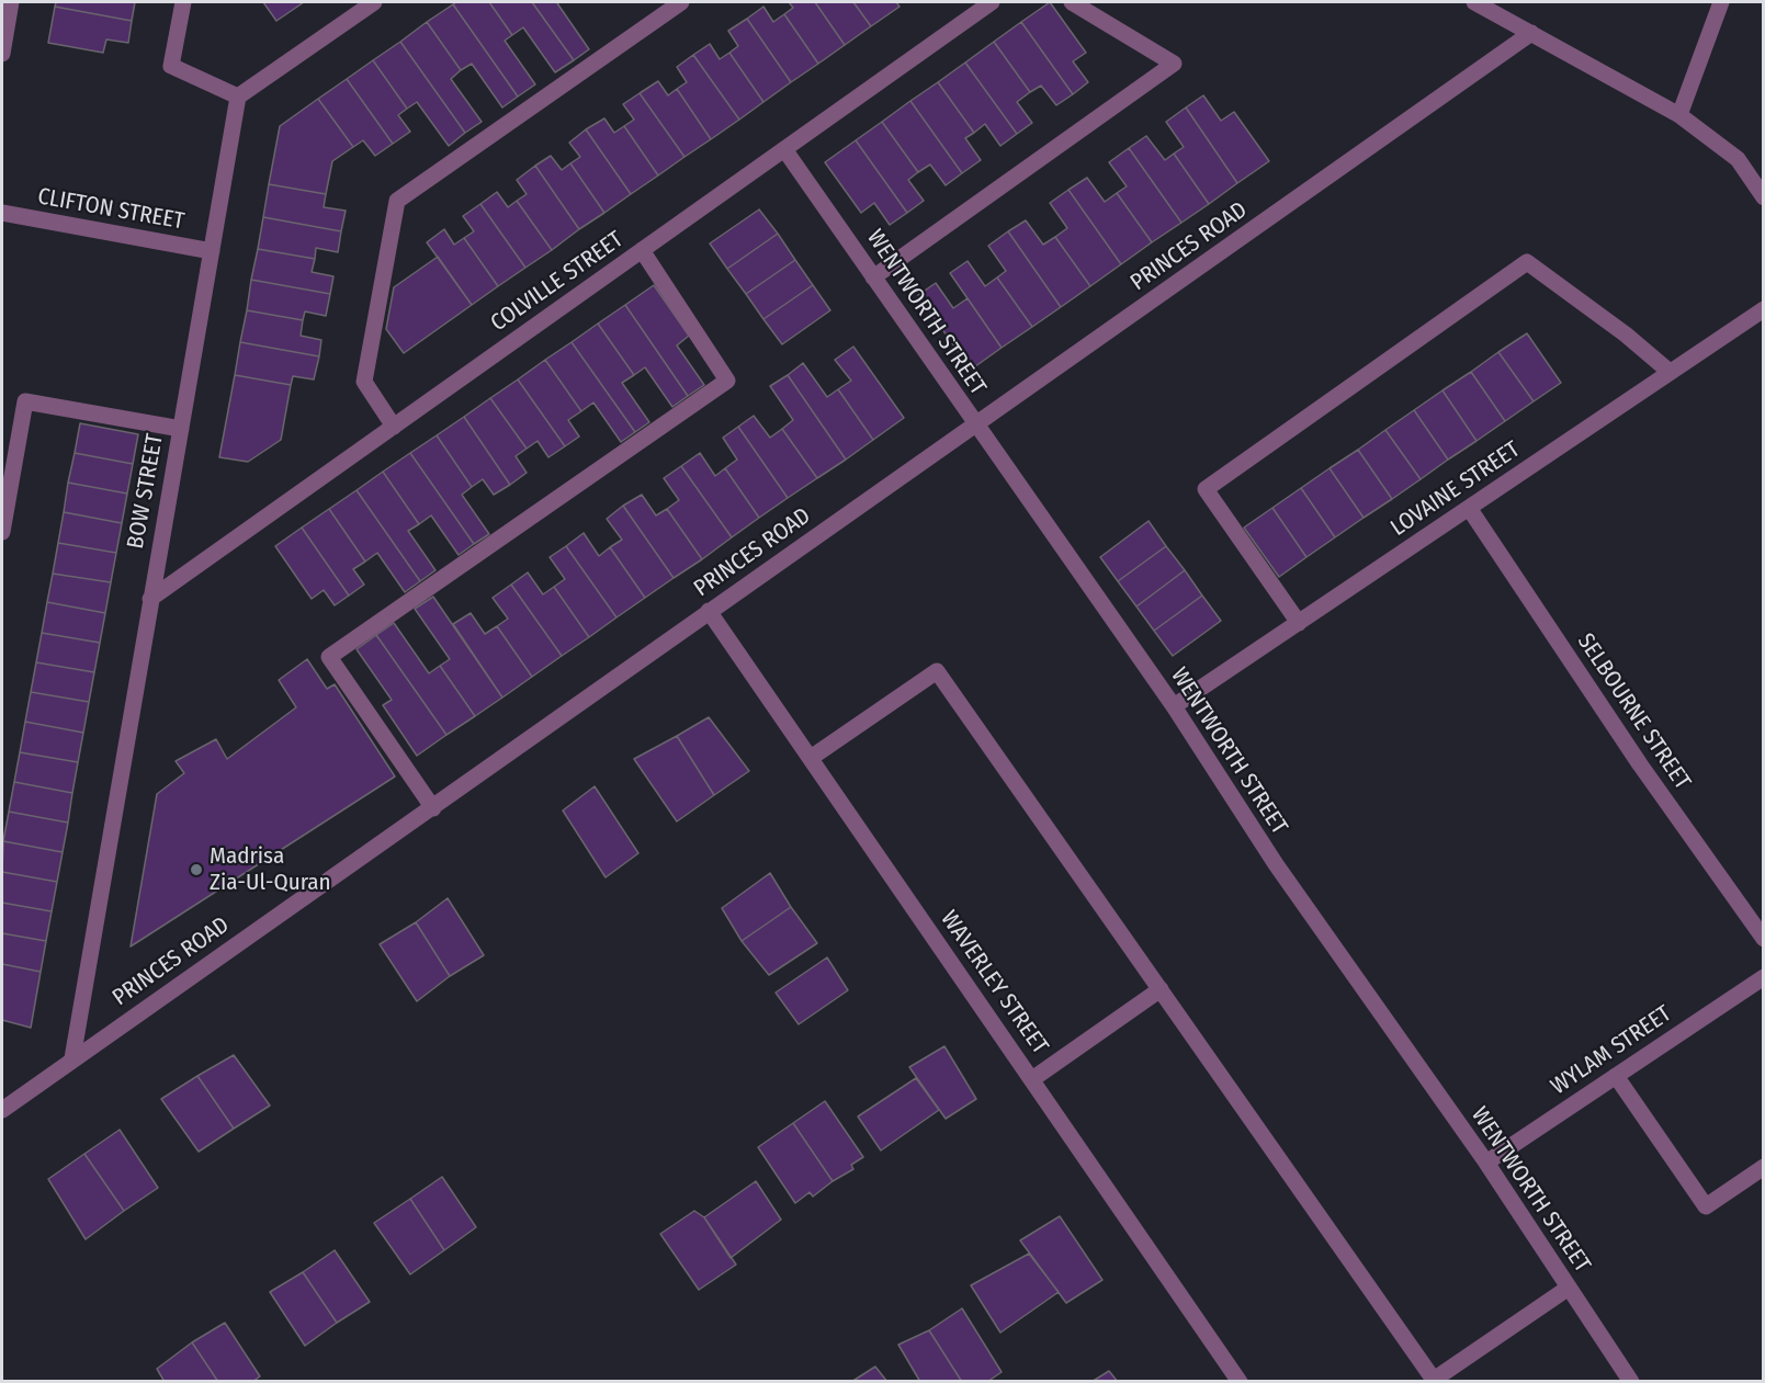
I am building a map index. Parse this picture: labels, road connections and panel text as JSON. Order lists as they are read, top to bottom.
{
  "streets": {
    "street": [
      "CLIFTON STREET",
      "PRINCES ROAD",
      "COLVILLE STREET",
      "WENTWORTH STREET",
      "LOVAINE STREET",
      "BOW STREET",
      "SELBOURNE STREET",
      "WAVERLEY STREET",
      "WYLAM STREET"
    ]
  },
  "crossings": [
    ["CLIFTON STREET", "BOW STREET"],
    ["PRINCES ROAD", "WENTWORTH STREET"],
    ["PRINCES ROAD", "BOW STREET"],
    ["PRINCES ROAD", "WAVERLEY STREET"],
    ["COLVILLE STREET", "WENTWORTH STREET"],
    ["COLVILLE STREET", "BOW STREET"],
    ["WENTWORTH STREET", "LOVAINE STREET"],
    ["WENTWORTH STREET", "WYLAM STREET"],
    ["LOVAINE STREET", "SELBOURNE STREET"]
  ],
  "places": ["Madrisa Zia-Ul-Quran"]
}
